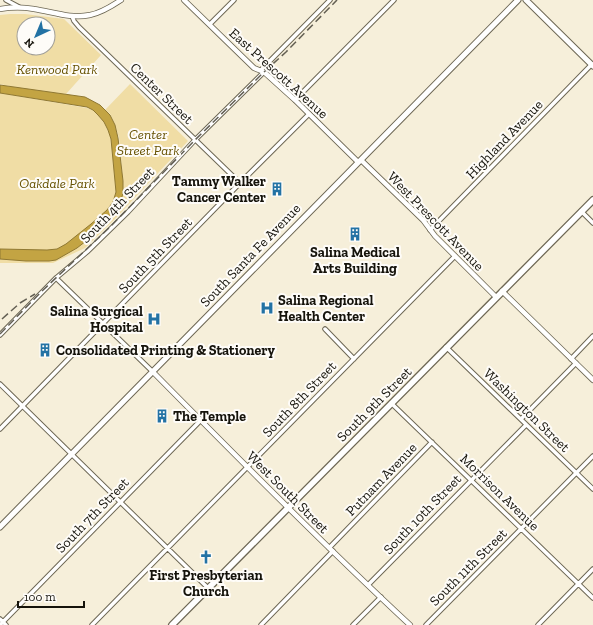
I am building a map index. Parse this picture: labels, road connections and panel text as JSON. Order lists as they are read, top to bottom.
{
  "streets": {
    "main road": ["South Santa Fe Avenue", "South 9th Street"],
    "street": [
      "East Prescott Avenue",
      "Center Street",
      "Highland Avenue",
      "South 4th Street",
      "West Prescott Avenue",
      "South 5th Street",
      "South 8th Street",
      "Washington Street",
      "Putnam Avenue",
      "West South Street",
      "Morrison Avenue",
      "South 10th Street",
      "South 7th Street",
      "South 11th Street"
    ]
  },
  "crossings": [
    ["East Prescott Avenue", "South 4th Street"],
    ["East Prescott Avenue", "West Prescott Avenue"],
    ["East Prescott Avenue", "South 5th Street"],
    ["East Prescott Avenue", "South Santa Fe Avenue"],
    ["Center Street", "South 4th Street"],
    ["Center Street", "South 5th Street"],
    ["Highland Avenue", "West Prescott Avenue"],
    ["West Prescott Avenue", "South Santa Fe Avenue"],
    ["West Prescott Avenue", "South 8th Street"],
    ["West Prescott Avenue", "South 9th Street"],
    ["South Santa Fe Avenue", "West South Street"],
    ["South 8th Street", "West South Street"],
    ["South 9th Street", "Washington Street"],
    ["South 9th Street", "West South Street"],
    ["South 9th Street", "Morrison Avenue"],
    ["Washington Street", "South 10th Street"],
    ["Washington Street", "South 11th Street"],
    ["Putnam Avenue", "West South Street"],
    ["Putnam Avenue", "Morrison Avenue"],
    ["West South Street", "South 10th Street"],
    ["West South Street", "South 7th Street"],
    ["Morrison Avenue", "South 10th Street"],
    ["Morrison Avenue", "South 11th Street"]
  ],
  "parks": ["Kenwood Park", "Center Street Park", "Oakdale Park"],
  "places": {
    "building": [
      "Tammy Walker Cancer Center",
      "Salina Medical Arts Building",
      "Consolidated Printing & Stationery",
      "The Temple"
    ],
    "hospital": ["Salina Regional Health Center", "Salina Surgical Hospital"],
    "church": ["First Presbyterian Church"]
  },
  "scale_bar": "100 m",
  "north": "bottom left"
}
